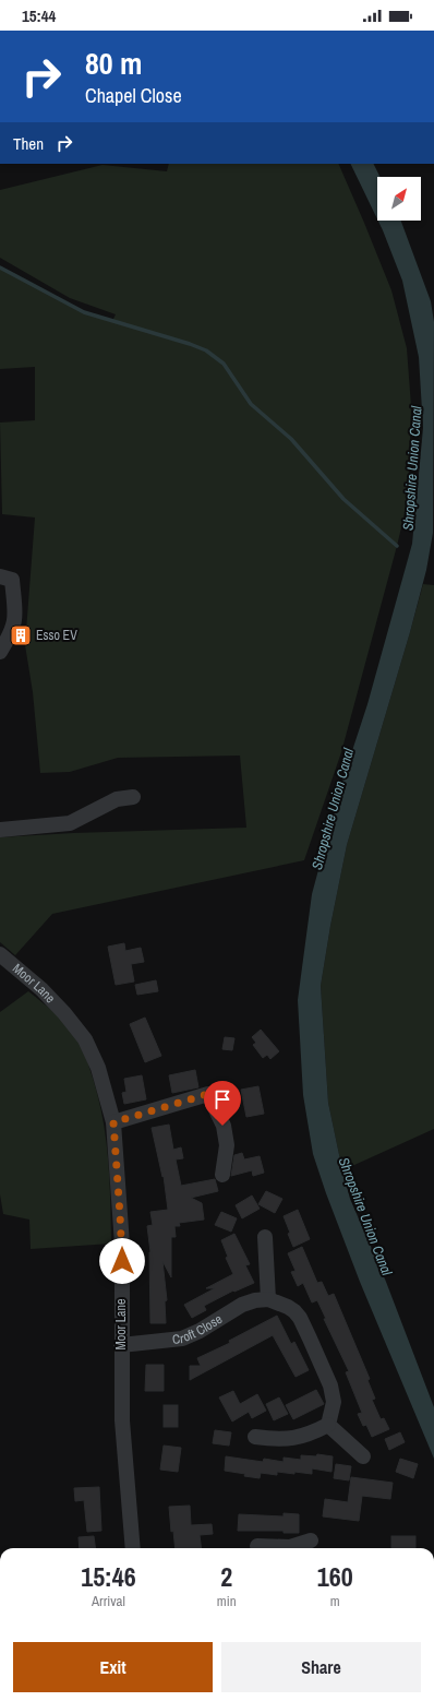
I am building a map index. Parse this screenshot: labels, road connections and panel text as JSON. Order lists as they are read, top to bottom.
{
  "streets": {
    "street": ["Moor Lane", "Croft Close"]
  },
  "crossings": [
    ["Moor Lane", "Croft Close"]
  ],
  "water": ["Shropshire Union Canal"],
  "places": {
    "building": ["Esso EV"]
  },
  "north": "top right",
  "page": {
    "status": "15:44",
    "turn": ["80 m", "Chapel Close"],
    "then": "Then",
    "eta": [
      "15:46",
      "Arrival",
      "2",
      "min",
      "160",
      "m"
    ],
    "buttons": ["Exit", "Share"]
  }
}
